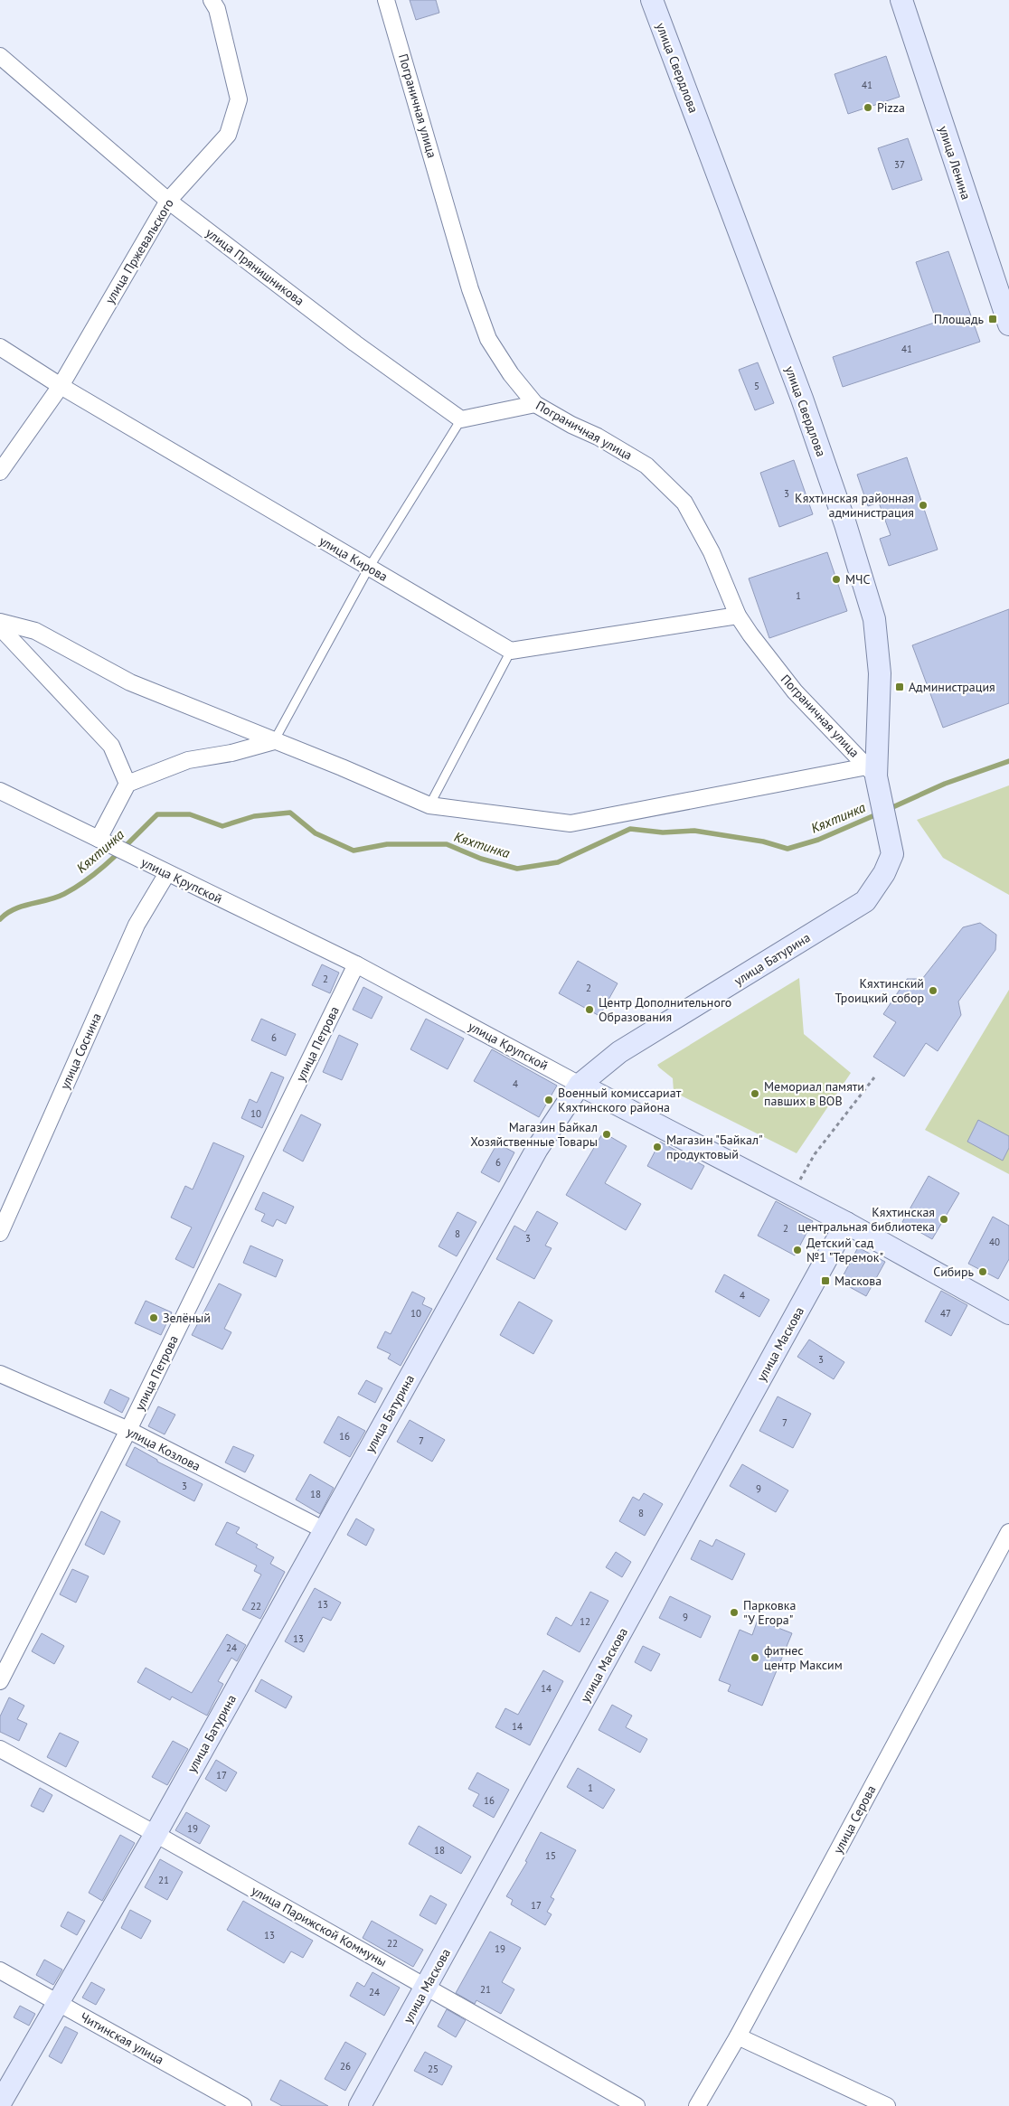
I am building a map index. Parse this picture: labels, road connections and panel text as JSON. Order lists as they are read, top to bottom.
{
  "streets": {
    "street": [
      "улица Свердлова",
      "Пограничная улица",
      "улица Ленина",
      "улица Пржевальского",
      "улица Прянишникова",
      "улица Кирова",
      "улица Крупской",
      "улица Батурина",
      "улица Петрова",
      "улица Соснина",
      "улица Маскова",
      "улица Козлова",
      "улица Серова",
      "улица Парижской Коммуны",
      "Читинская улица"
    ]
  },
  "crossings": [
    ["улица Свердлова", "Пограничная улица"],
    ["улица Свердлова", "улица Батурина"],
    ["улица Пржевальского", "улица Прянишникова"],
    ["улица Пржевальского", "улица Кирова"],
    ["улица Крупской", "улица Батурина"],
    ["улица Крупской", "улица Петрова"],
    ["улица Крупской", "улица Соснина"],
    ["улица Крупской", "улица Маскова"],
    ["улица Батурина", "улица Козлова"],
    ["улица Батурина", "улица Парижской Коммуны"],
    ["улица Батурина", "Читинская улица"],
    ["улица Петрова", "улица Козлова"],
    ["улица Маскова", "улица Парижской Коммуны"]
  ],
  "water": ["Кяхтинка"],
  "places": {
    "other": [
      "Pizza",
      "Кяхтинская районная администрация",
      "МЧС",
      "Кяхтинский Троицкий собор",
      "Центр Дополнительного Образования",
      "Мемориал памяти павших в ВОВ",
      "Военный комиссариат Кяхтинского района",
      "Магазин Байкал Хозяйственные Товары",
      "Магазин \"Байкал\" продуктовый",
      "Кяхтинская центральная библиотека",
      "Детский сад №1 \"Теремок\"",
      "Сибирь",
      "Зелёный",
      "Парковка \"У Егора\"",
      "фитнес центр Максим"
    ],
    "transit": ["Площадь", "Администрация", "Маскова"]
  },
  "house_numbers": [
    "41",
    "37",
    "41",
    "5",
    "3",
    "1",
    "2",
    "2",
    "6",
    "4",
    "10",
    "6",
    "2",
    "8",
    "3",
    "40",
    "4",
    "10",
    "47",
    "3",
    "7",
    "16",
    "7",
    "3",
    "9",
    "18",
    "8",
    "13",
    "22",
    "9",
    "12",
    "13",
    "24",
    "14",
    "14",
    "17",
    "1",
    "16",
    "19",
    "18",
    "15",
    "21",
    "17",
    "13",
    "22",
    "19",
    "21",
    "24",
    "26",
    "25"
  ]
}
